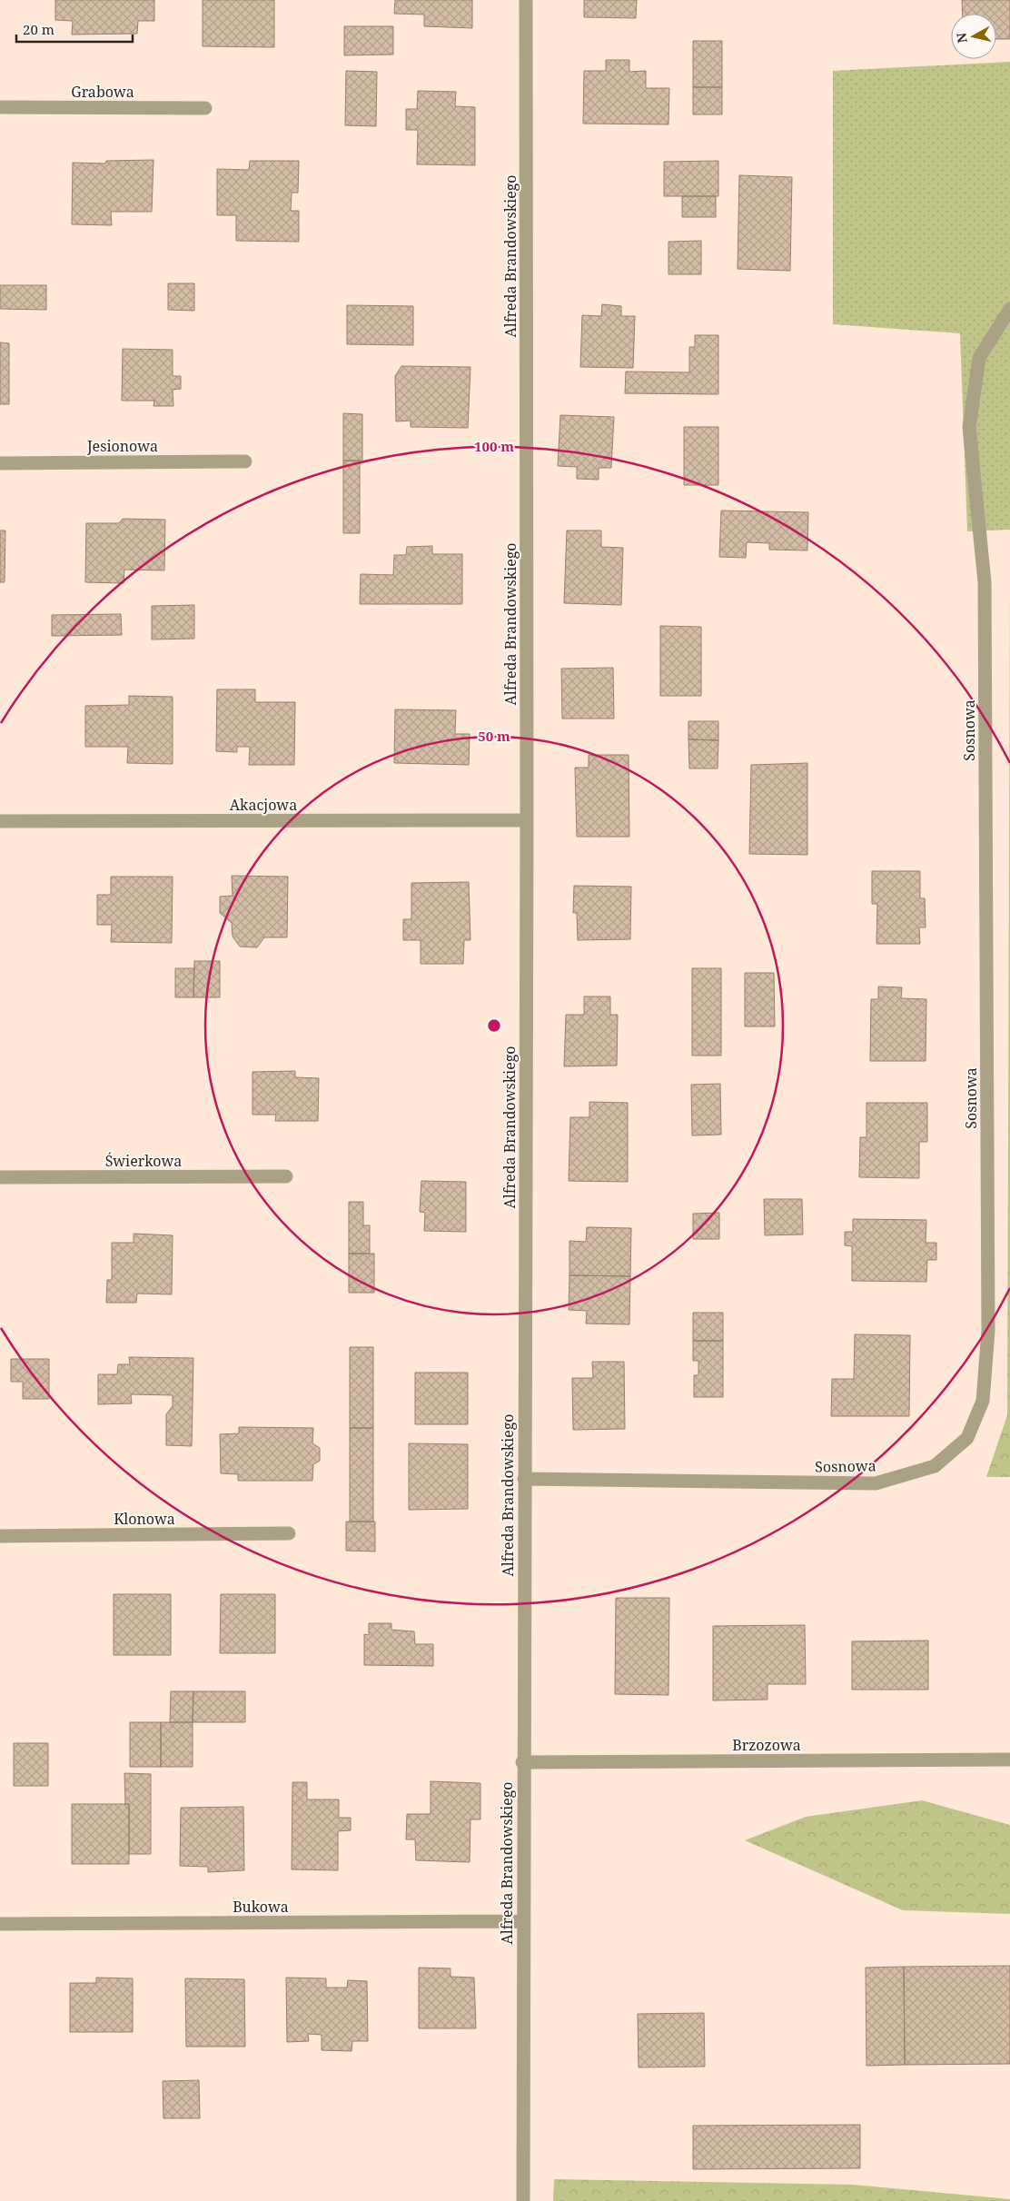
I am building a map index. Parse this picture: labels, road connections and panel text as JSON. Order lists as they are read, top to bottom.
{
  "streets": {
    "street": [
      "Grabowa",
      "Alfreda Brandowskiego",
      "Jesionowa",
      "Sosnowa",
      "Akacjowa",
      "Świerkowa",
      "Klonowa",
      "Brzozowa",
      "Bukowa"
    ]
  },
  "crossings": [
    ["Alfreda Brandowskiego", "Sosnowa"],
    ["Alfreda Brandowskiego", "Akacjowa"],
    ["Alfreda Brandowskiego", "Brzozowa"],
    ["Alfreda Brandowskiego", "Bukowa"]
  ],
  "scale_bar": "20 m",
  "north": "left",
  "rings": ["100 m", "50 m"]
}
